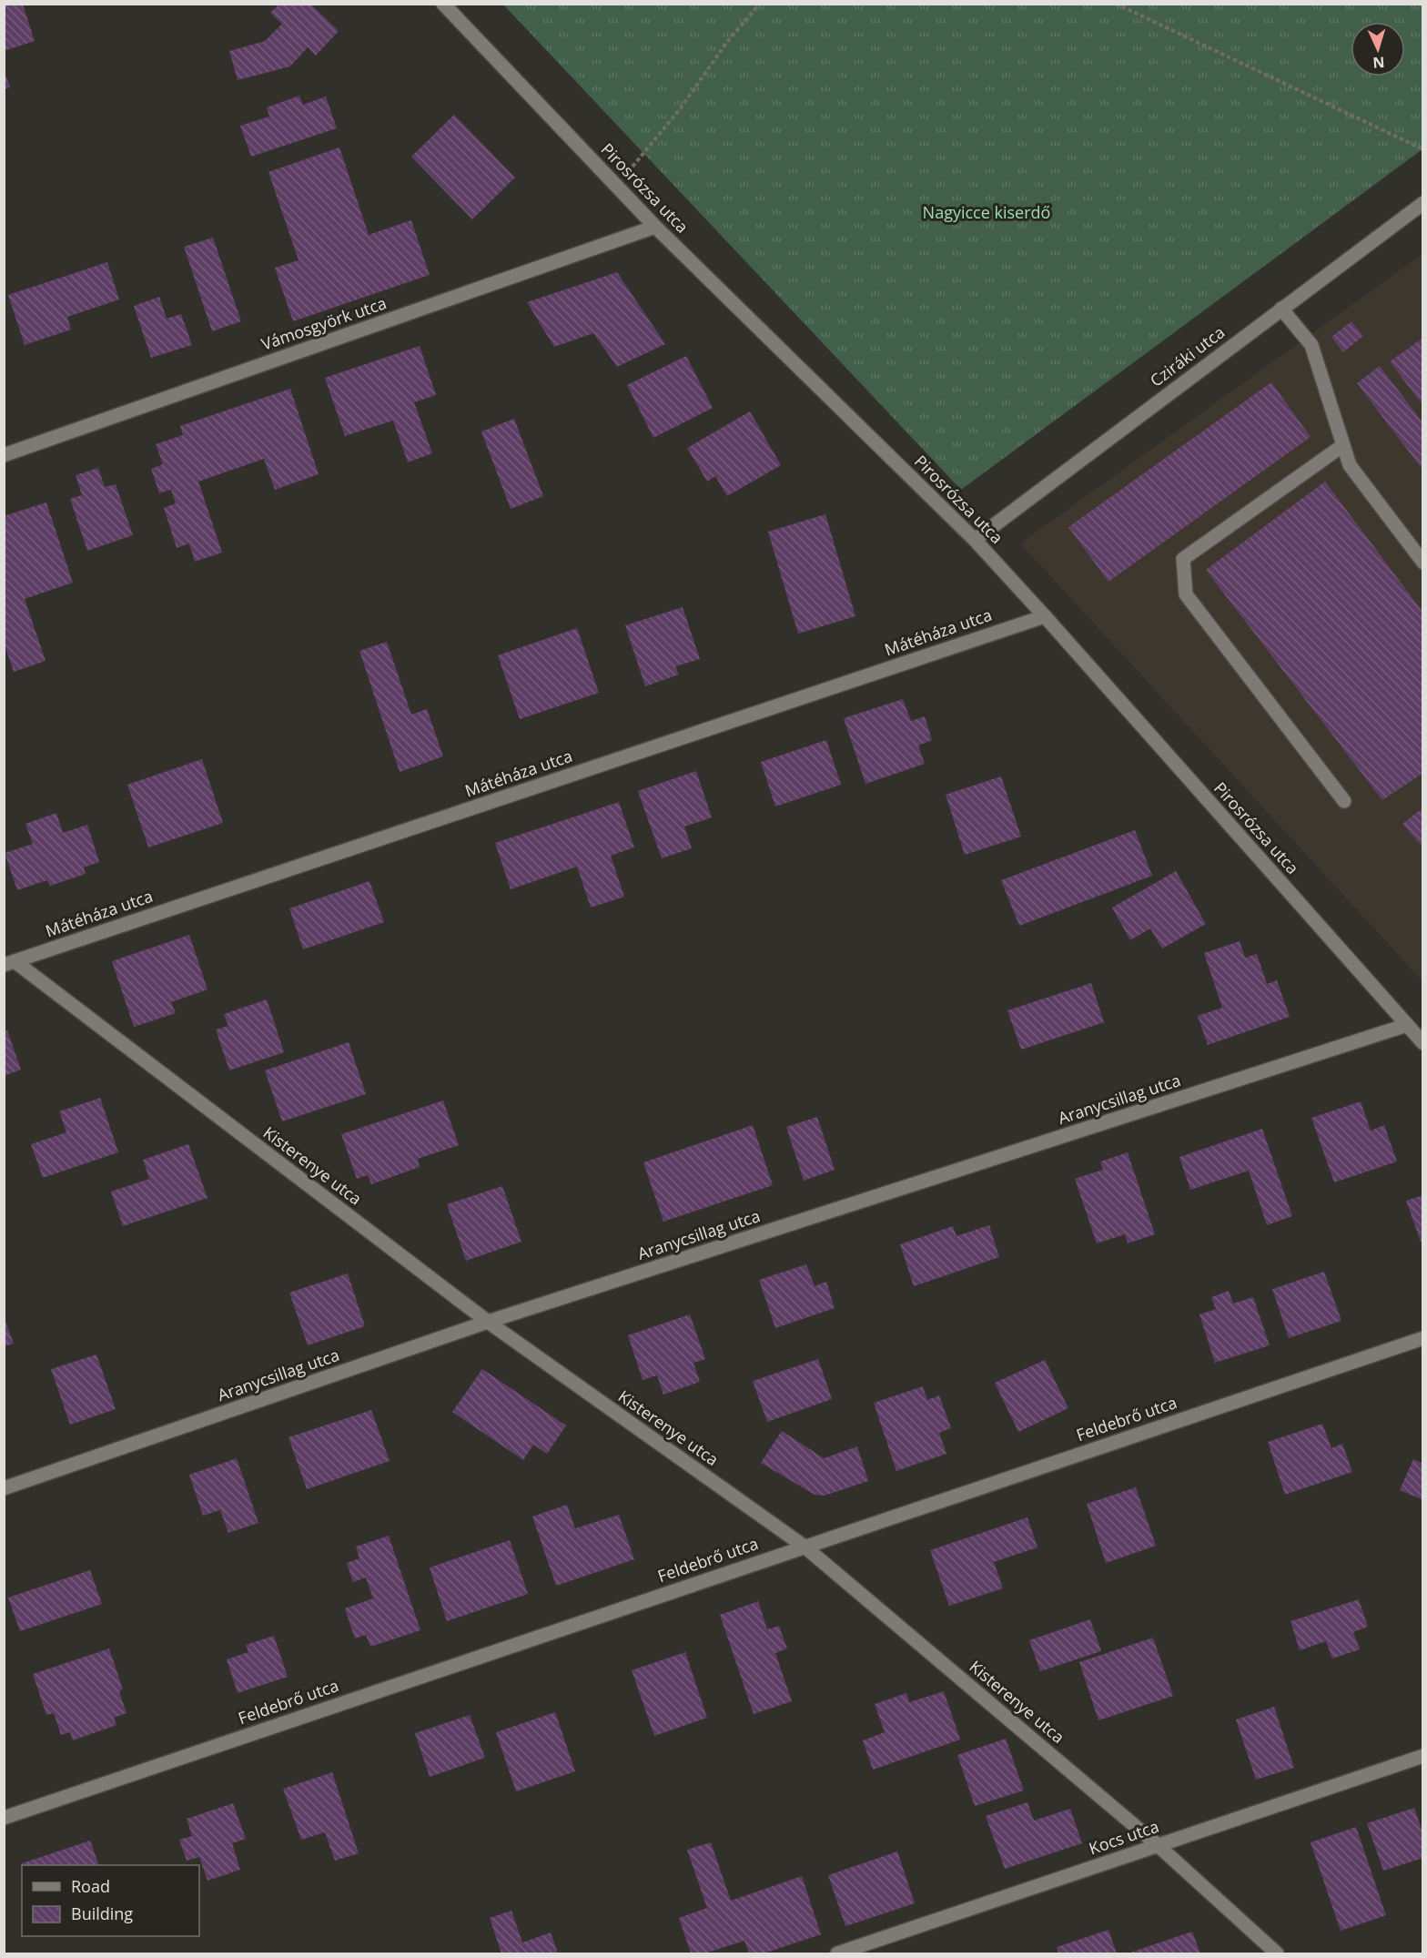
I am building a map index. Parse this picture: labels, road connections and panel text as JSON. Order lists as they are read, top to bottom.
{
  "streets": {
    "street": [
      "Pirosrózsa utca",
      "Vámosgyörk utca",
      "Cziráki utca",
      "Mátéháza utca",
      "Aranycsillag utca",
      "Kisterenye utca",
      "Feldebrő utca",
      "Kocs utca"
    ]
  },
  "crossings": [
    ["Pirosrózsa utca", "Vámosgyörk utca"],
    ["Pirosrózsa utca", "Cziráki utca"],
    ["Pirosrózsa utca", "Mátéháza utca"],
    ["Pirosrózsa utca", "Aranycsillag utca"],
    ["Mátéháza utca", "Kisterenye utca"],
    ["Aranycsillag utca", "Kisterenye utca"],
    ["Kisterenye utca", "Feldebrő utca"],
    ["Kisterenye utca", "Kocs utca"]
  ],
  "parks": ["Nagyicce kiserdő"],
  "legend": ["Road", "Building"],
  "north": "bottom"
}
